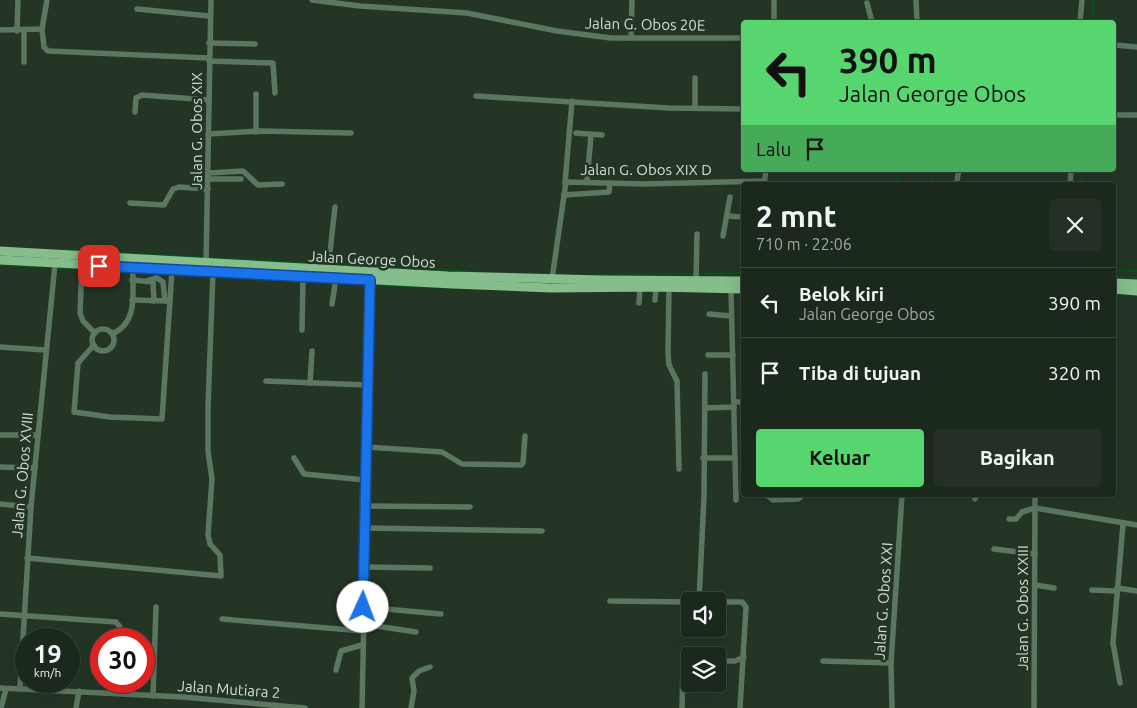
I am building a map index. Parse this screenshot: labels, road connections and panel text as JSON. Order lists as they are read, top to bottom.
{
  "streets": {
    "main road": ["Jalan George Obos"],
    "street": [
      "Jalan G. Obos 20E",
      "Jalan G. Obos XIX",
      "Jalan G. Obos XIX D",
      "Jalan G. Obos XVIII",
      "Jalan G. Obos XXI",
      "Jalan G. Obos XXIII",
      "Jalan Mutiara 2"
    ]
  },
  "crossings": [
    ["Jalan G. Obos XIX", "Jalan George Obos"],
    ["Jalan G. Obos XIX D", "Jalan George Obos"],
    ["Jalan George Obos", "Jalan G. Obos XVIII"]
  ],
  "page": {
    "turn": ["390 m", "Jalan George Obos"],
    "then": "Lalu",
    "heading": ["2 mnt", "710 m · 22:06"],
    "list": [
      {
        "name": "Belok kiri",
        "note": "Jalan George Obos",
        "value": "390 m"
      },
      {
        "name": "Tiba di tujuan",
        "value": "320 m"
      }
    ],
    "buttons": ["Keluar", "Bagikan"],
    "speed": "19 km/h",
    "limit": "30"
  }
}
